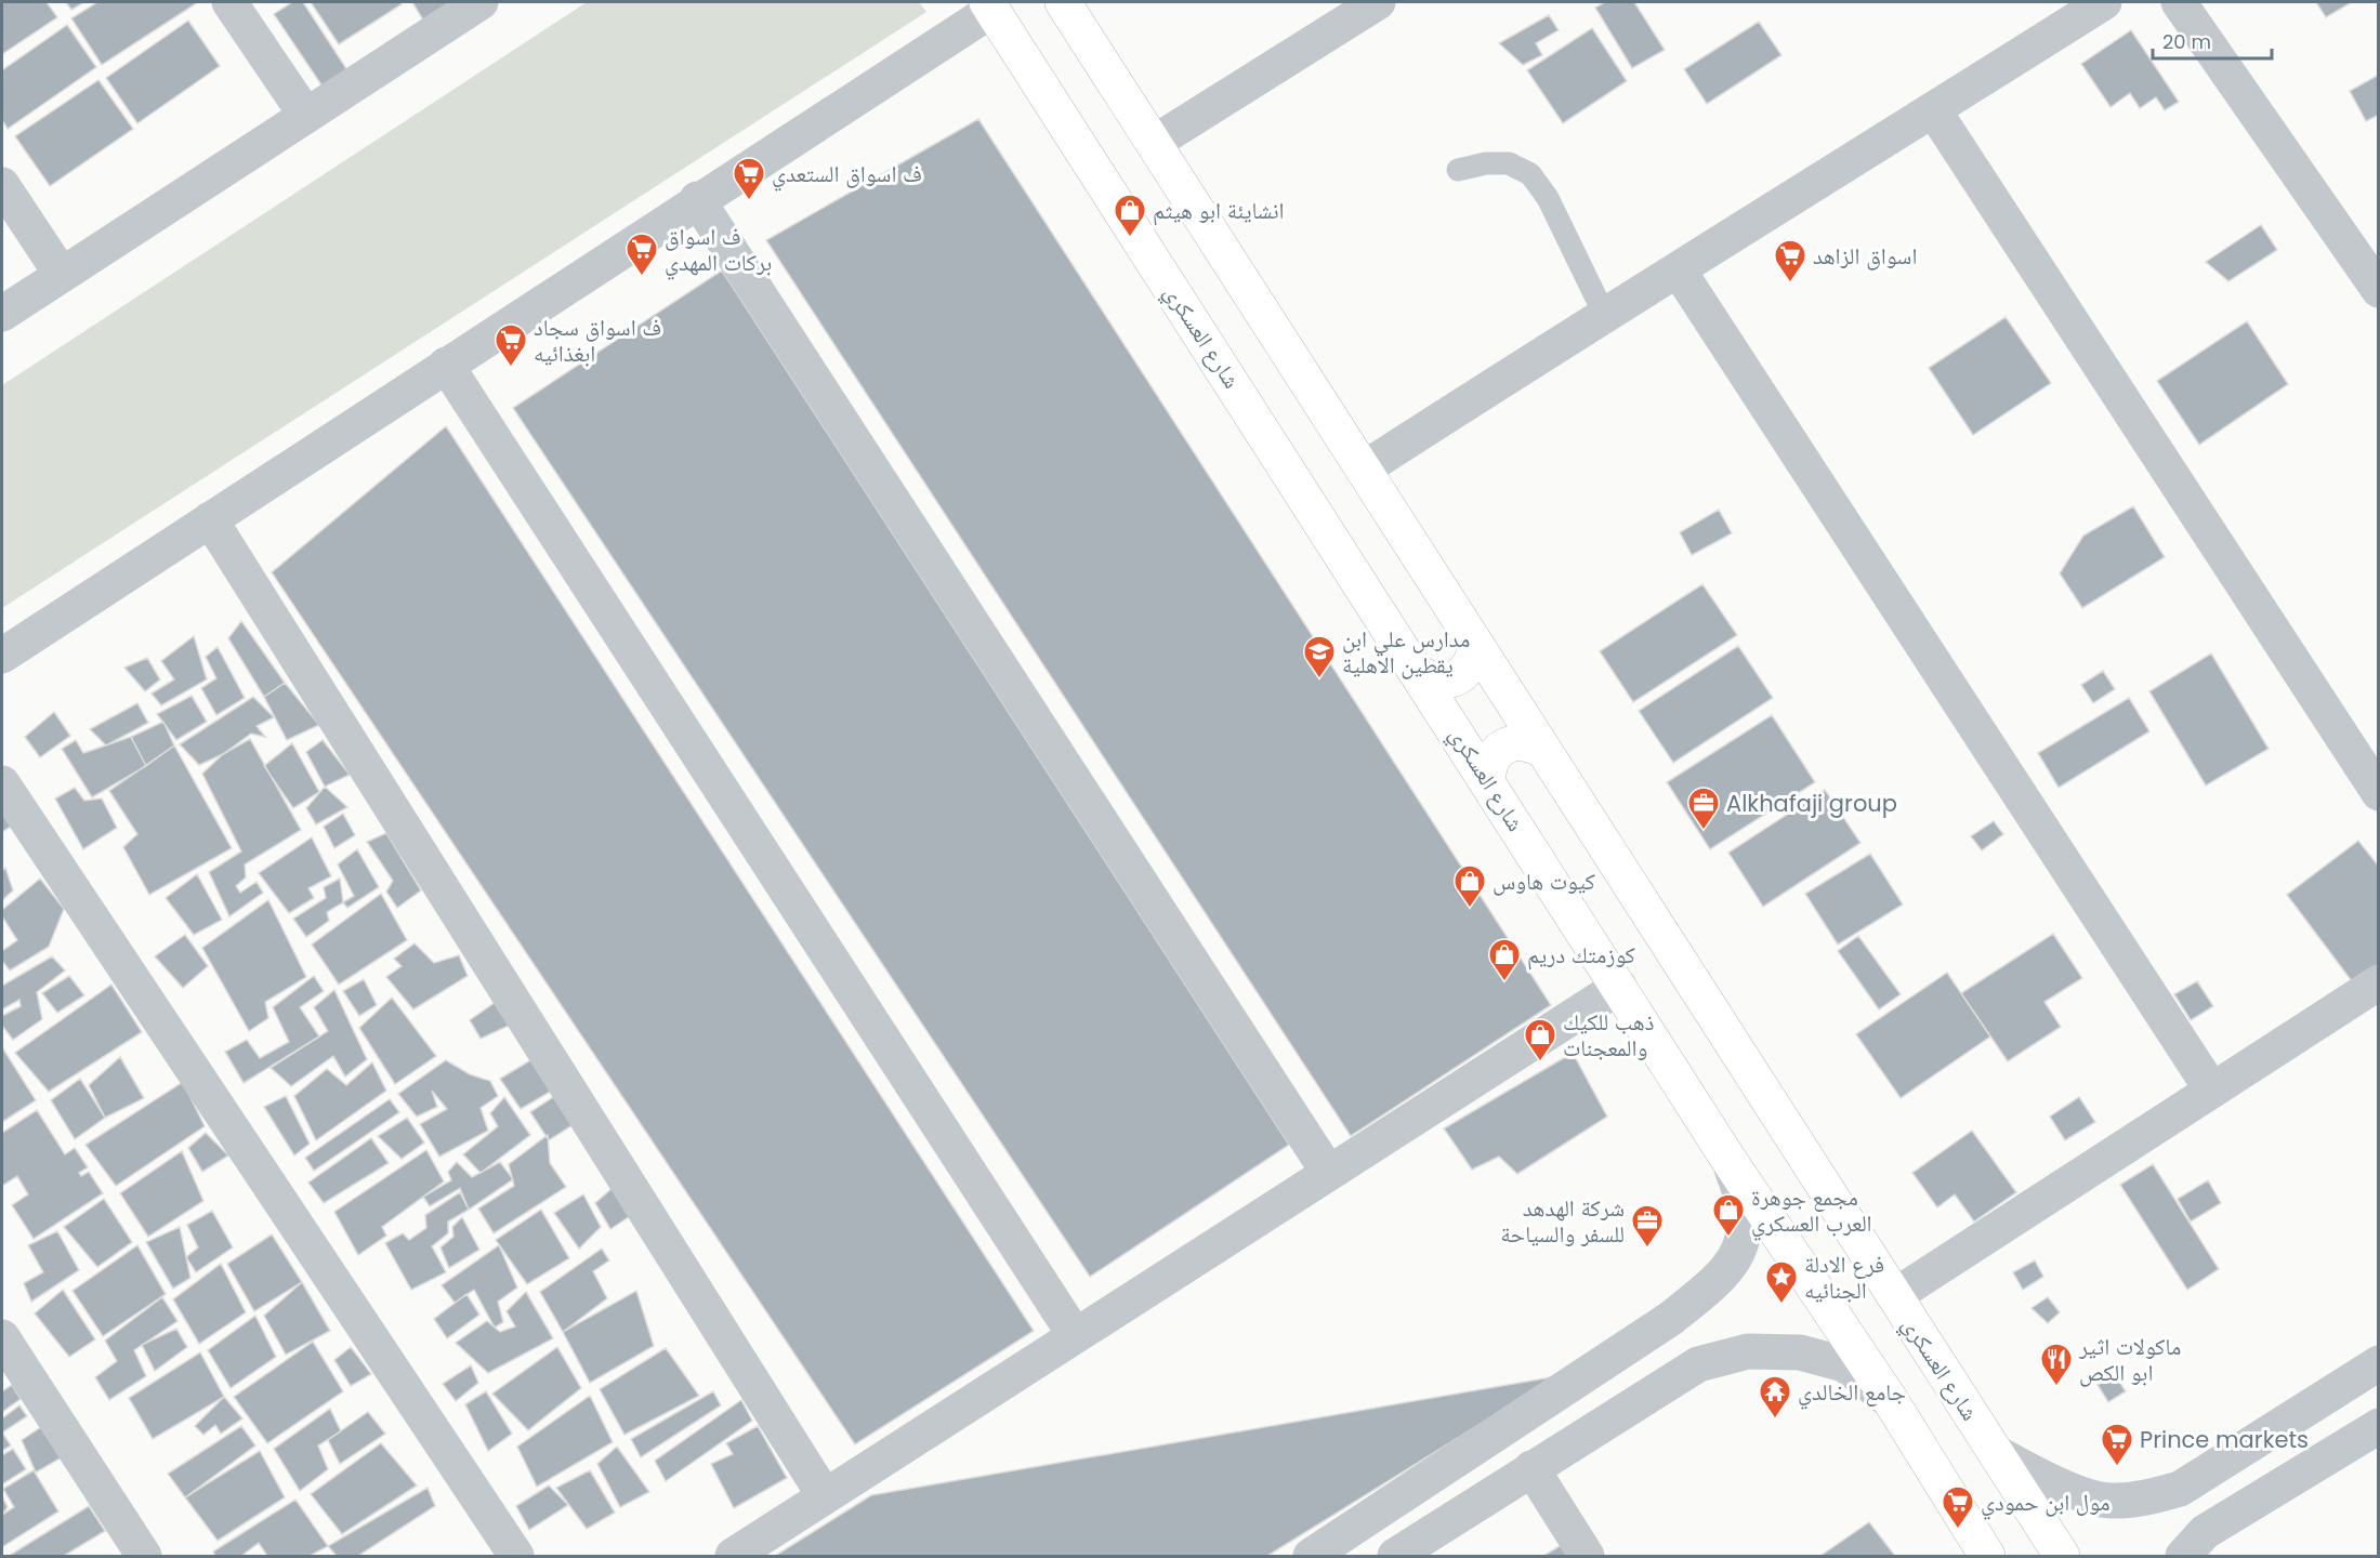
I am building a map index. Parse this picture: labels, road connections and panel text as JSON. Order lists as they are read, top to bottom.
{
  "streets": {
    "main road": ["شارع العسكري"]
  },
  "places": {
    "supermarket": [
      "ف اسواق الستعدي",
      "ف اسواق بركات المهدي",
      "اسواق الزاهد",
      "ف اسواق سجاد ابغذائيه",
      "Prince markets",
      "مول ابن حمودي"
    ],
    "shop": [
      "انشايئة ابو هيثم",
      "كيوت هاوس",
      "كوزمتك دريم",
      "ذهب للكيك والمعجنات",
      "مجمع جوهرة العرب العسكري"
    ],
    "school or university": ["مدارس علي ابن يقطين الاهلية"],
    "office": ["Alkhafaji group", "شركة الهدهد للسفر والسياحة"],
    "place": ["فرع الادلة الجنائيه"],
    "restaurant": ["ماكولات اثير ابو الكص"],
    "temple": ["جامع الخالدي"]
  },
  "scale_bar": "20 m"
}
